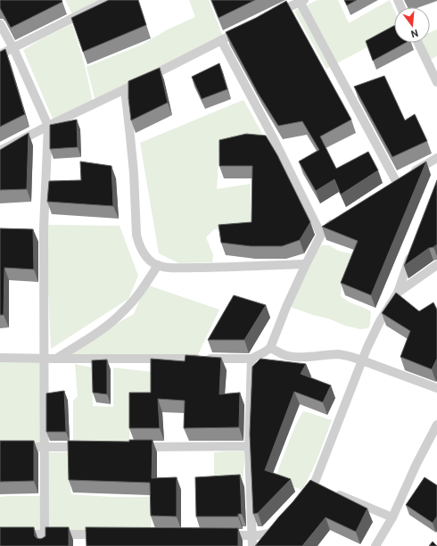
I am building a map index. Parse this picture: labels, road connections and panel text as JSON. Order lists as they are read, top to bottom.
{
  "north": "bottom"
}
